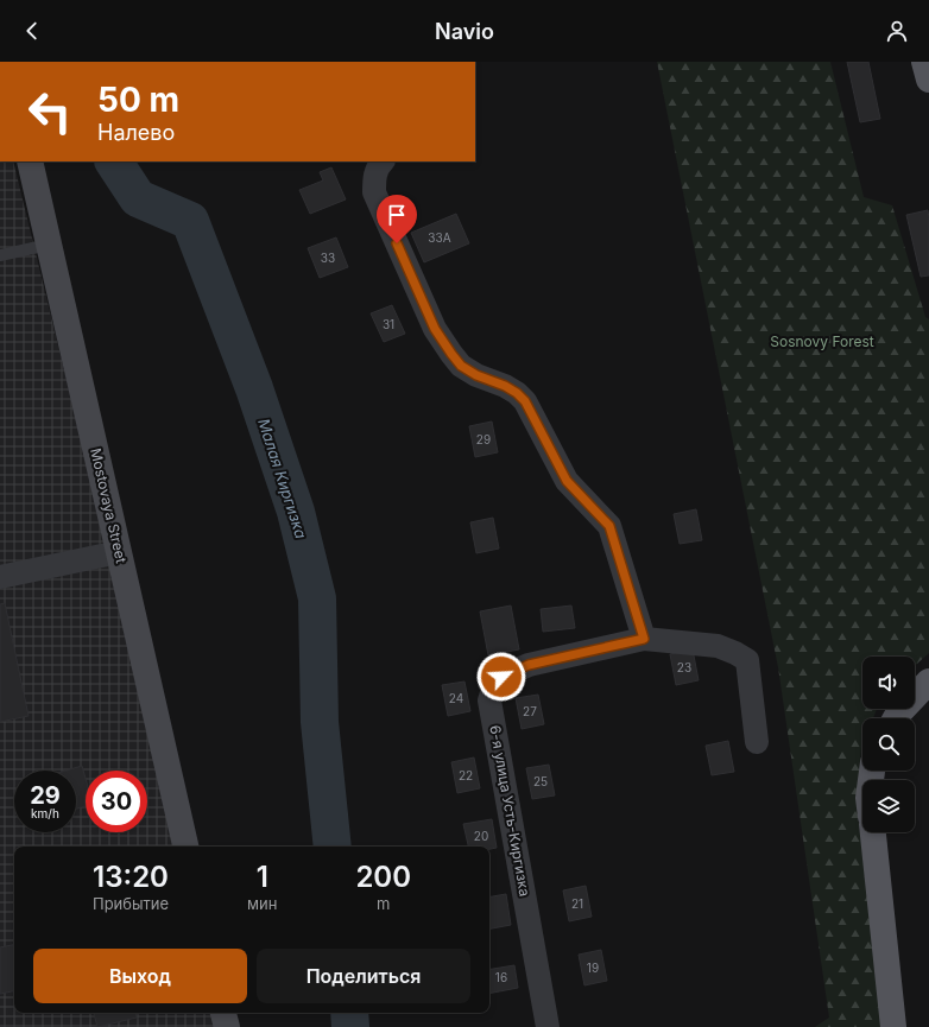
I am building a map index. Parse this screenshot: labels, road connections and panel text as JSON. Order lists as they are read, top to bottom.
{
  "streets": {
    "street": ["Mostovaya Street", "6-я улица Усть-Киргизка"]
  },
  "water": ["Малая Киргизка"],
  "parks": ["Sosnovy Forest"],
  "house_numbers": [
    "33А",
    "33",
    "31",
    "29",
    "23",
    "24",
    "27",
    "22",
    "25",
    "20",
    "21",
    "19",
    "16"
  ],
  "page": {
    "header": "Navio",
    "turn": ["50 m", "Налево"],
    "speed": "29 km/h",
    "limit": "30",
    "eta": [
      "13:20",
      "Прибытие",
      "1",
      "мин",
      "200",
      "m"
    ],
    "buttons": ["Выход", "Поделиться"]
  }
}
